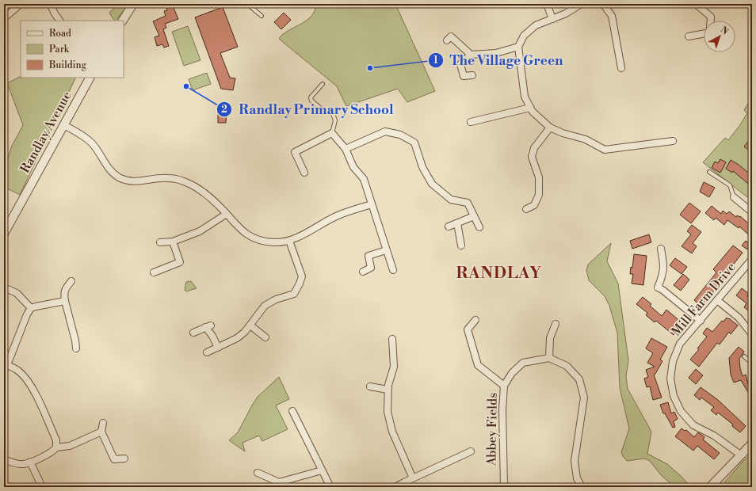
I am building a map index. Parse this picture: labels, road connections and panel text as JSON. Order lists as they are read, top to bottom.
{
  "streets": {
    "street": ["Randlay Avenue", "Mill Farm Drive", "Abbey Fields"]
  },
  "districts": ["RANDLAY"],
  "places": ["The Village Green", "Randlay Primary School"],
  "legend": ["Road", "Park", "Building"],
  "north": "top right"
}
